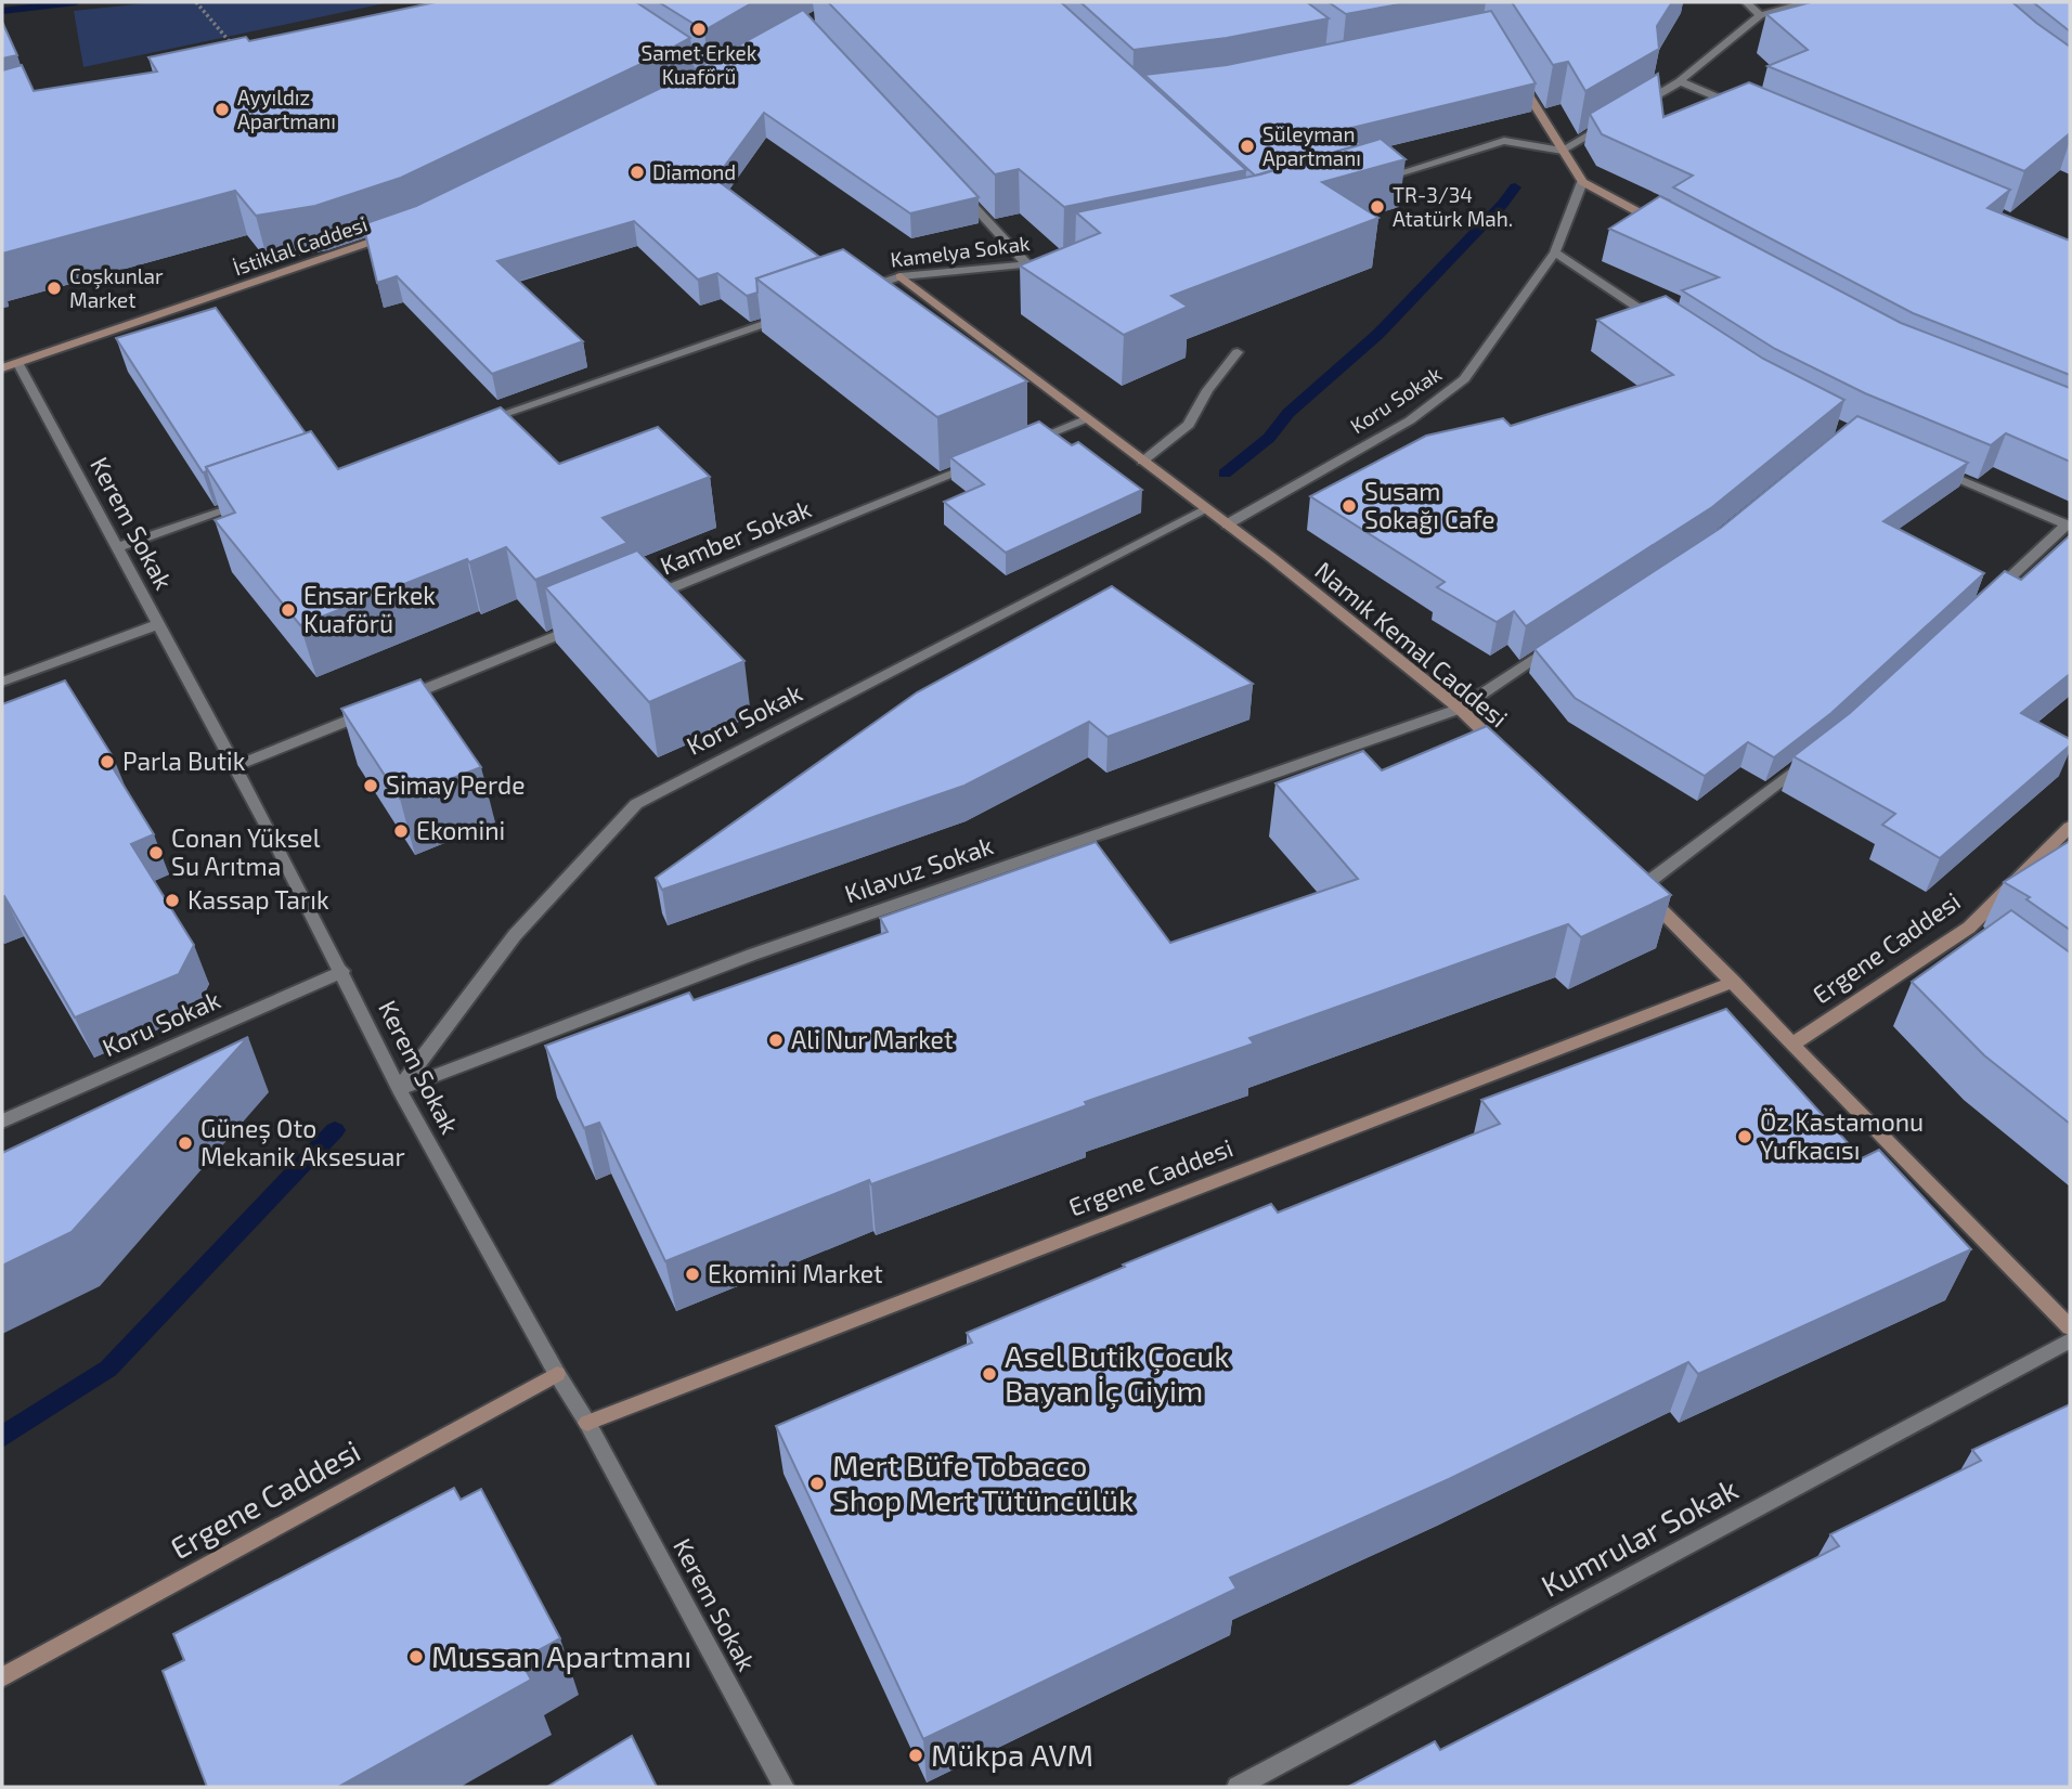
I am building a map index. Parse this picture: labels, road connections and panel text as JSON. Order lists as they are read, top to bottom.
{
  "streets": {
    "street": [
      "İstiklal Caddesi",
      "Kamelya Sokak",
      "Koru Sokak",
      "Kerem Sokak",
      "Kamber Sokak",
      "Namık Kemal Caddesi",
      "Kılavuz Sokak",
      "Ergene Caddesi",
      "Kumrular Sokak"
    ]
  },
  "crossings": [
    ["İstiklal Caddesi", "Kerem Sokak"],
    ["Kamelya Sokak", "Namık Kemal Caddesi"],
    ["Koru Sokak", "Kerem Sokak"],
    ["Koru Sokak", "Namık Kemal Caddesi"],
    ["Koru Sokak", "Kılavuz Sokak"],
    ["Kerem Sokak", "Kılavuz Sokak"],
    ["Kerem Sokak", "Ergene Caddesi"],
    ["Namık Kemal Caddesi", "Kılavuz Sokak"]
  ],
  "places": [
    "Samet Erkek Kuaförü",
    "Ayyıldız Apartmanı",
    "Süleyman Apartmanı",
    "Diamond",
    "TR-3/34 Atatürk Mah.",
    "Coşkunlar Market",
    "Susam Sokağı Cafe",
    "Ensar Erkek Kuaförü",
    "Parla Butik",
    "Simay Perde",
    "Ekomini",
    "Conan Yüksel Su Arıtma",
    "Kassap Tarık",
    "Ali Nur Market",
    "Öz Kastamonu Yufkacısı",
    "Güneş Oto Mekanik Aksesuar",
    "Ekomini Market",
    "Asel Butik Çocuk Bayan İç Giyim",
    "Mert Büfe Tobacco Shop Mert Tütüncülük",
    "Mussan Apartmanı",
    "Mükpa AVM"
  ]
}
